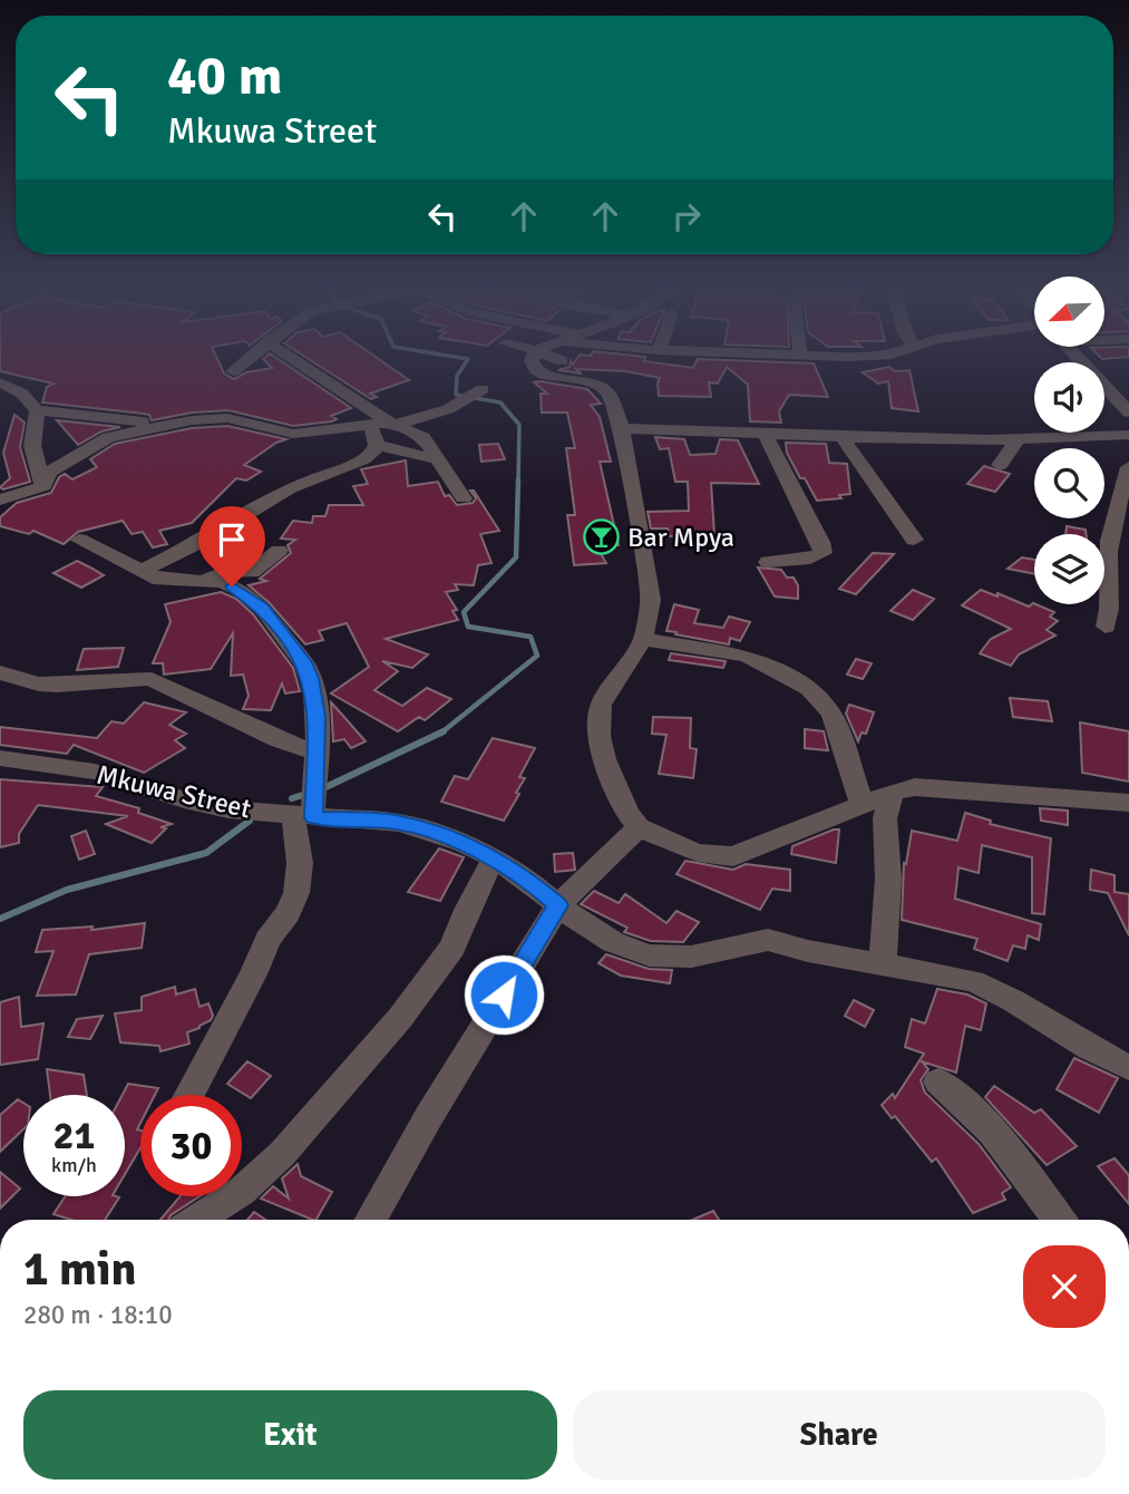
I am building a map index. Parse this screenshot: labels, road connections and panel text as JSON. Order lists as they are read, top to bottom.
{
  "streets": {
    "street": ["Mkuwa Street"]
  },
  "places": {
    "bar": ["Bar Mpya"]
  },
  "north": "bottom left",
  "page": {
    "turn": ["40 m", "Mkuwa Street"],
    "speed": "21 km/h",
    "limit": "30",
    "heading": ["1 min", "280 m · 18:10"],
    "buttons": ["Exit", "Share"]
  }
}
